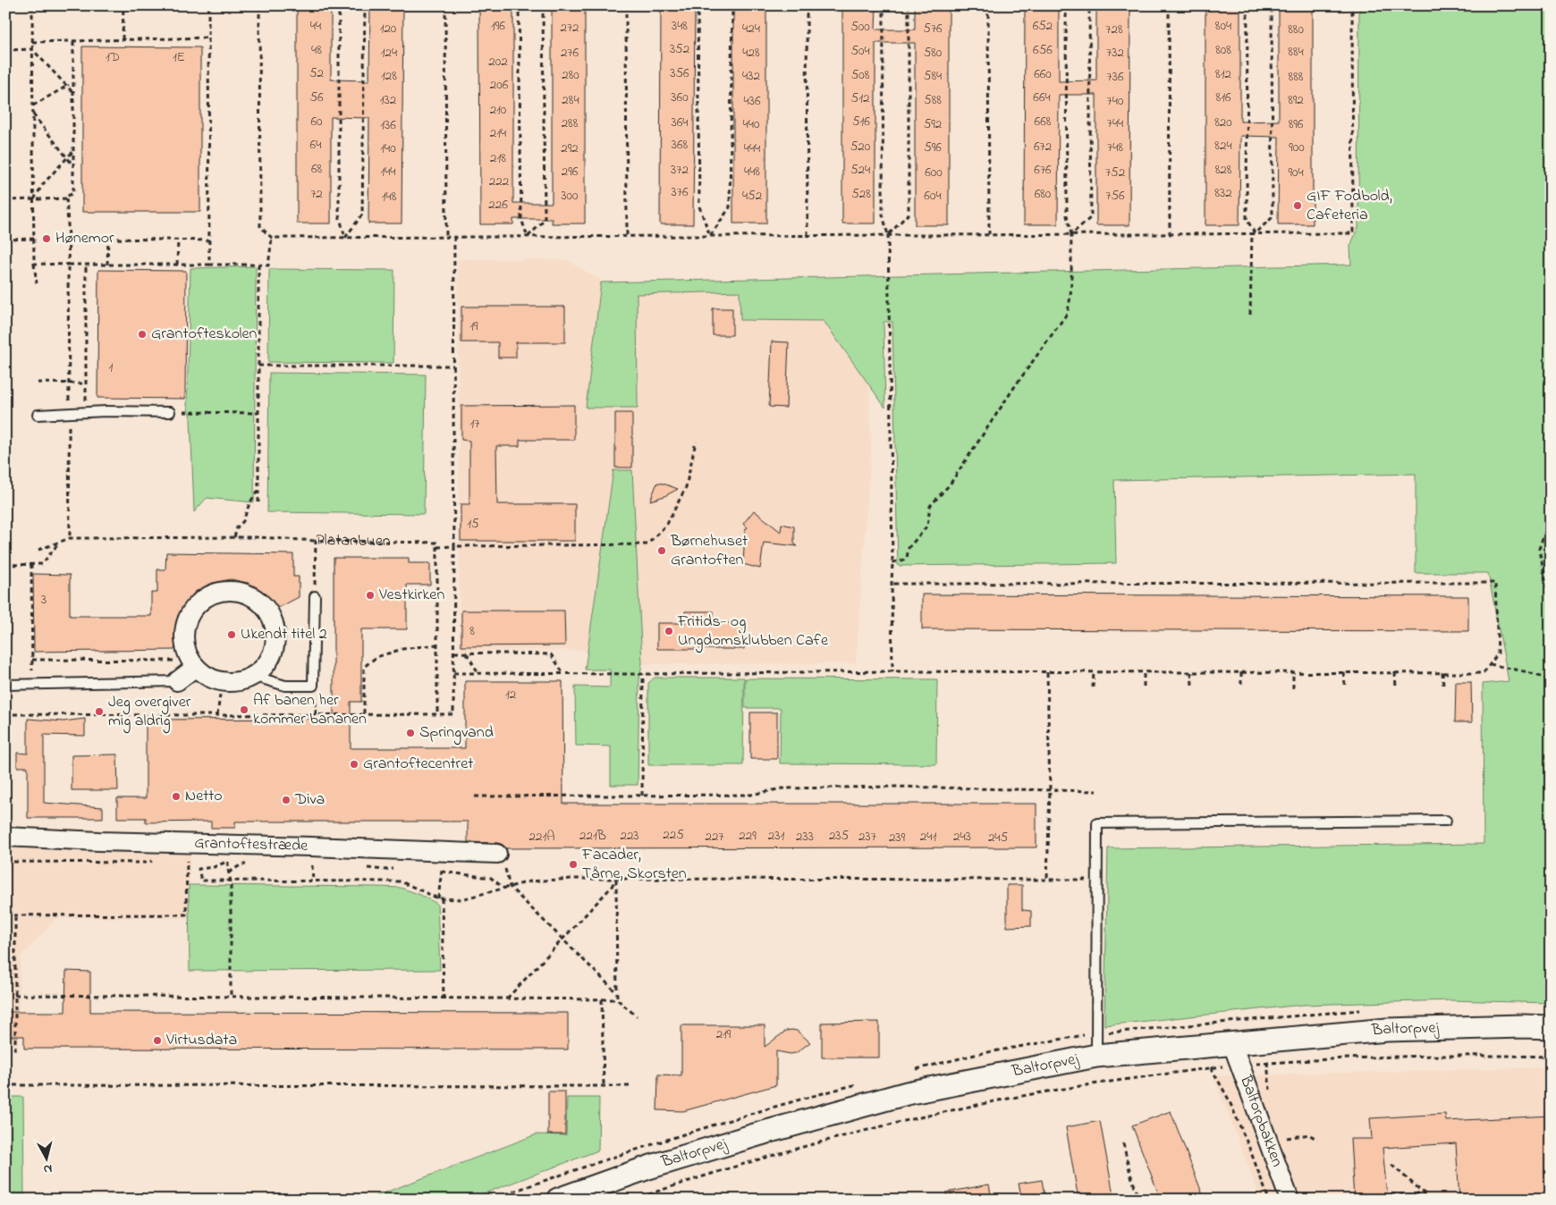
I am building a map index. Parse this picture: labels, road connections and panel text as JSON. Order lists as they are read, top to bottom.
{
  "streets": {
    "street": ["Grantoftestræde", "Baltorpvej", "Baltorpbakken"],
    "path": ["Platanbuen"]
  },
  "crossings": [
    ["Baltorpvej", "Baltorpbakken"]
  ],
  "places": [
    "GIF Fodbold, Cafeteria",
    "Hønemor",
    "Grantofteskolen",
    "Børnehuset Grantoften",
    "Vestkirken",
    "Fritids- og Ungdomsklubben Cafe",
    "Ukendt titel 2",
    "Af banen her kommer bananen",
    "Jeg overgiver mig aldrig",
    "Springvand",
    "Grantoftecentret",
    "Netto",
    "Diva",
    "Facader, Tårne, Skorsten",
    "Virtusdata"
  ],
  "house_numbers": [
    "44",
    "196",
    "348",
    "652",
    "804",
    "500",
    "272",
    "120",
    "424",
    "576",
    "728",
    "880",
    "352",
    "48",
    "656",
    "808",
    "504",
    "884",
    "124",
    "276",
    "428",
    "580",
    "732",
    "1D",
    "1E",
    "202",
    "52",
    "356",
    "660",
    "812",
    "280",
    "508",
    "128",
    "432",
    "584",
    "736",
    "888",
    "206",
    "56",
    "360",
    "664",
    "816",
    "512",
    "132",
    "284",
    "588",
    "892",
    "436",
    "740",
    "210",
    "60",
    "516",
    "668",
    "364",
    "820",
    "288",
    "744",
    "440",
    "592",
    "896",
    "136",
    "214",
    "64",
    "368",
    "824",
    "520",
    "672",
    "596",
    "748",
    "900",
    "140",
    "292",
    "444",
    "218",
    "68",
    "372",
    "524",
    "676",
    "828",
    "144",
    "296",
    "448",
    "600",
    "752",
    "904",
    "222",
    "376",
    "832",
    "72",
    "528",
    "680",
    "300",
    "452",
    "604",
    "756",
    "148",
    "226",
    "19",
    "1",
    "17",
    "15",
    "3",
    "8",
    "12",
    "225",
    "221B",
    "223",
    "229",
    "231",
    "235",
    "221A",
    "227",
    "233",
    "237",
    "241",
    "243",
    "239",
    "245",
    "219"
  ],
  "north": "bottom"
}
